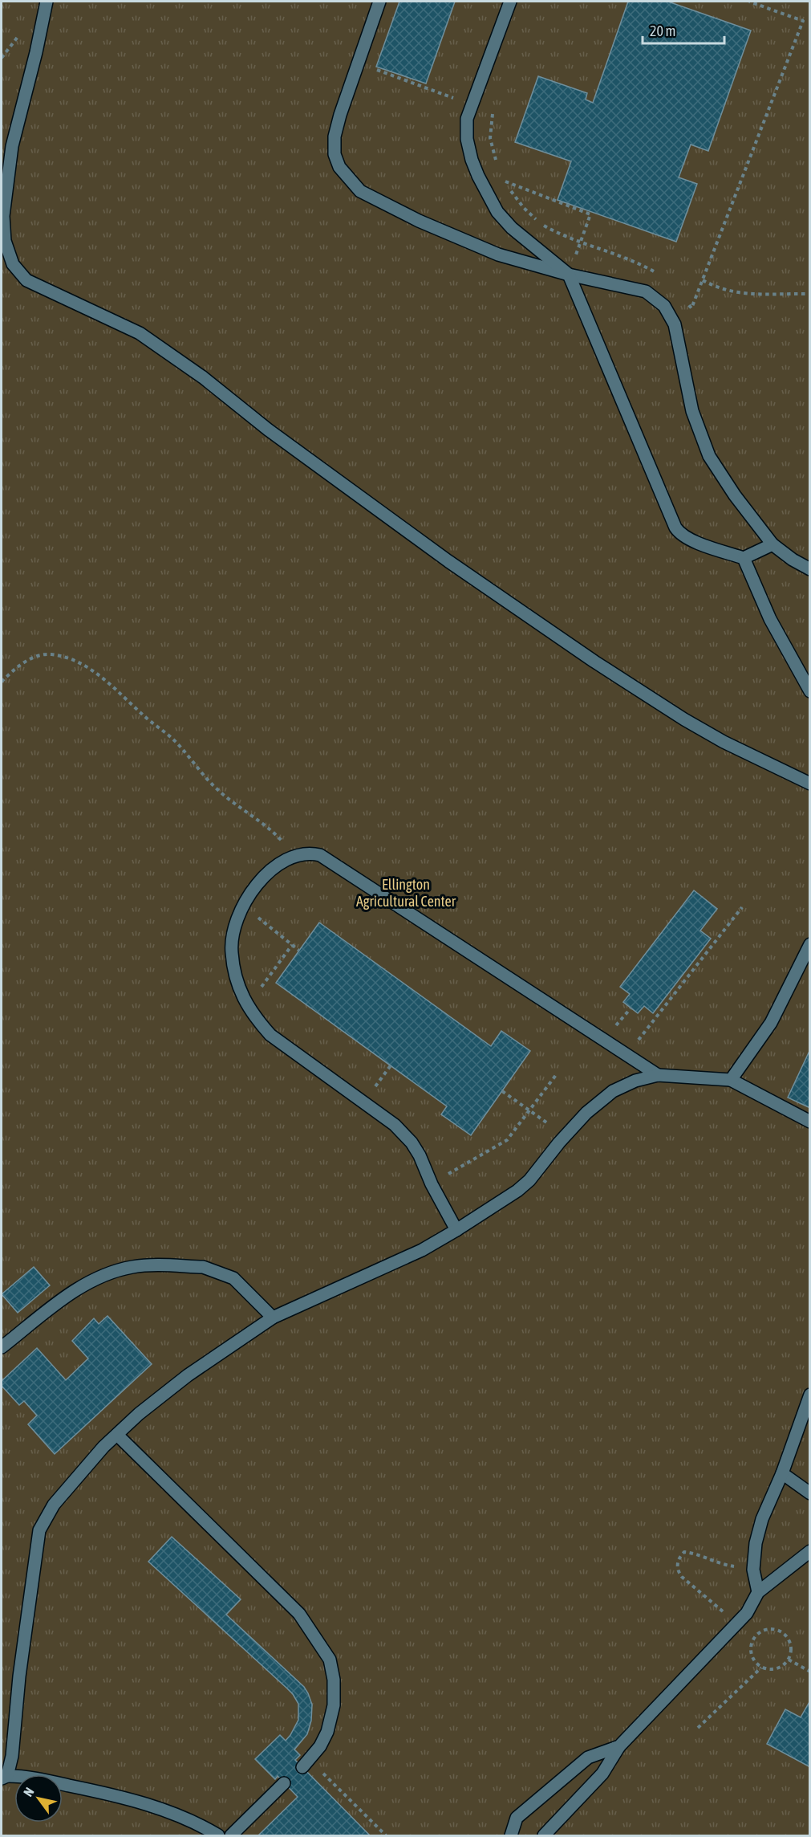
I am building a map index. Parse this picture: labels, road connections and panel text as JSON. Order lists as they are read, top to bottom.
{
  "parks": ["Ellington Agricultural Center"],
  "scale_bar": "20 m",
  "north": "top left"
}
